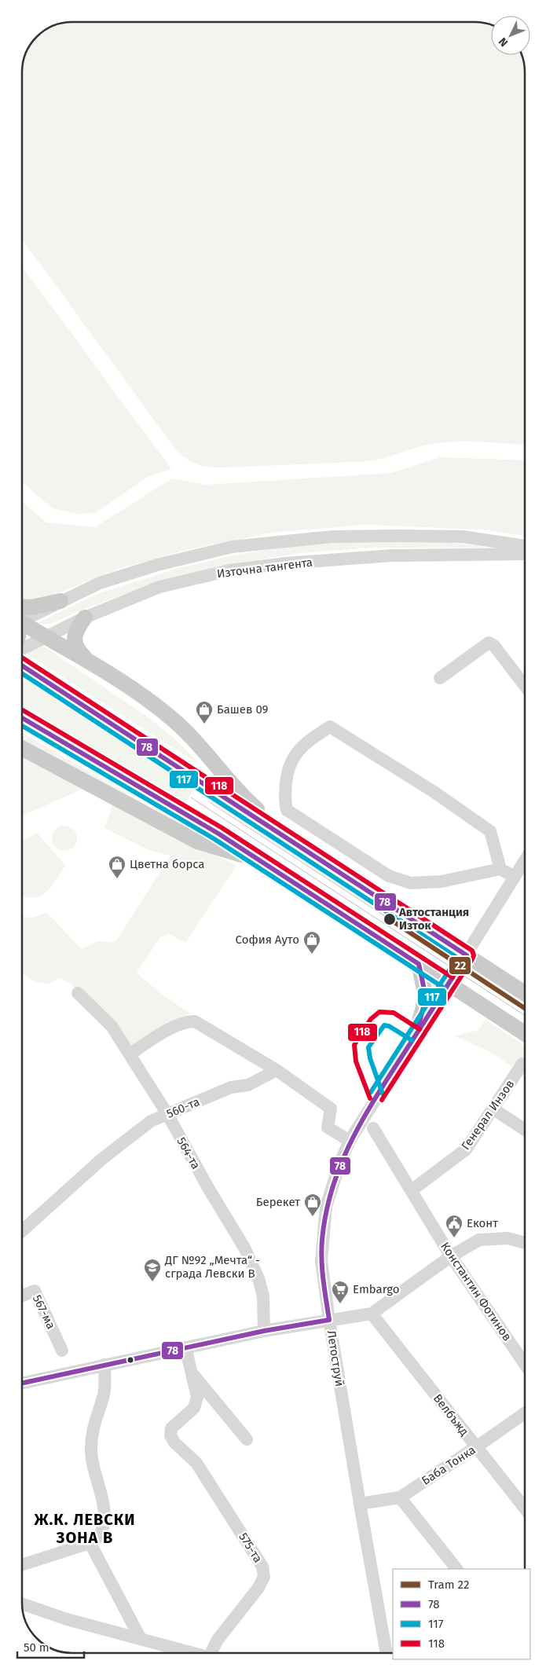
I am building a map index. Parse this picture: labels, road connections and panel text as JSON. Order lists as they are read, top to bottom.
{
  "streets": {
    "street": [
      "Източна тангента",
      "560-та",
      "Генерал Инзов",
      "564-та",
      "Константин Фотинов",
      "567-ма",
      "Летоструй",
      "Велбъжд",
      "Баба Тонка",
      "575-та"
    ]
  },
  "crossings": [
    ["560-та", "564-та"],
    ["Генерал Инзов", "Константин Фотинов"],
    ["Летоструй", "Баба Тонка"],
    ["Велбъжд", "Баба Тонка"]
  ],
  "districts": ["Ж.К. ЛЕВСКИ ЗОНА В"],
  "places": {
    "shop": [
      "Башев 09",
      "Цветна борса",
      "София Ауто",
      "Берекет"
    ],
    "other": ["Автостанция Изток"],
    "public building": ["Еконт"],
    "school or university": ["ДГ №92 „Мечта“ - сграда Левски В"],
    "supermarket": ["Embargo"]
  },
  "lines": [
    "transit line 118",
    "transit line 78",
    "transit line 117",
    "tram line 22"
  ],
  "legend": [
    "Tram 22",
    "78",
    "117",
    "118"
  ],
  "scale_bar": "50 m",
  "north": "bottom left"
}
